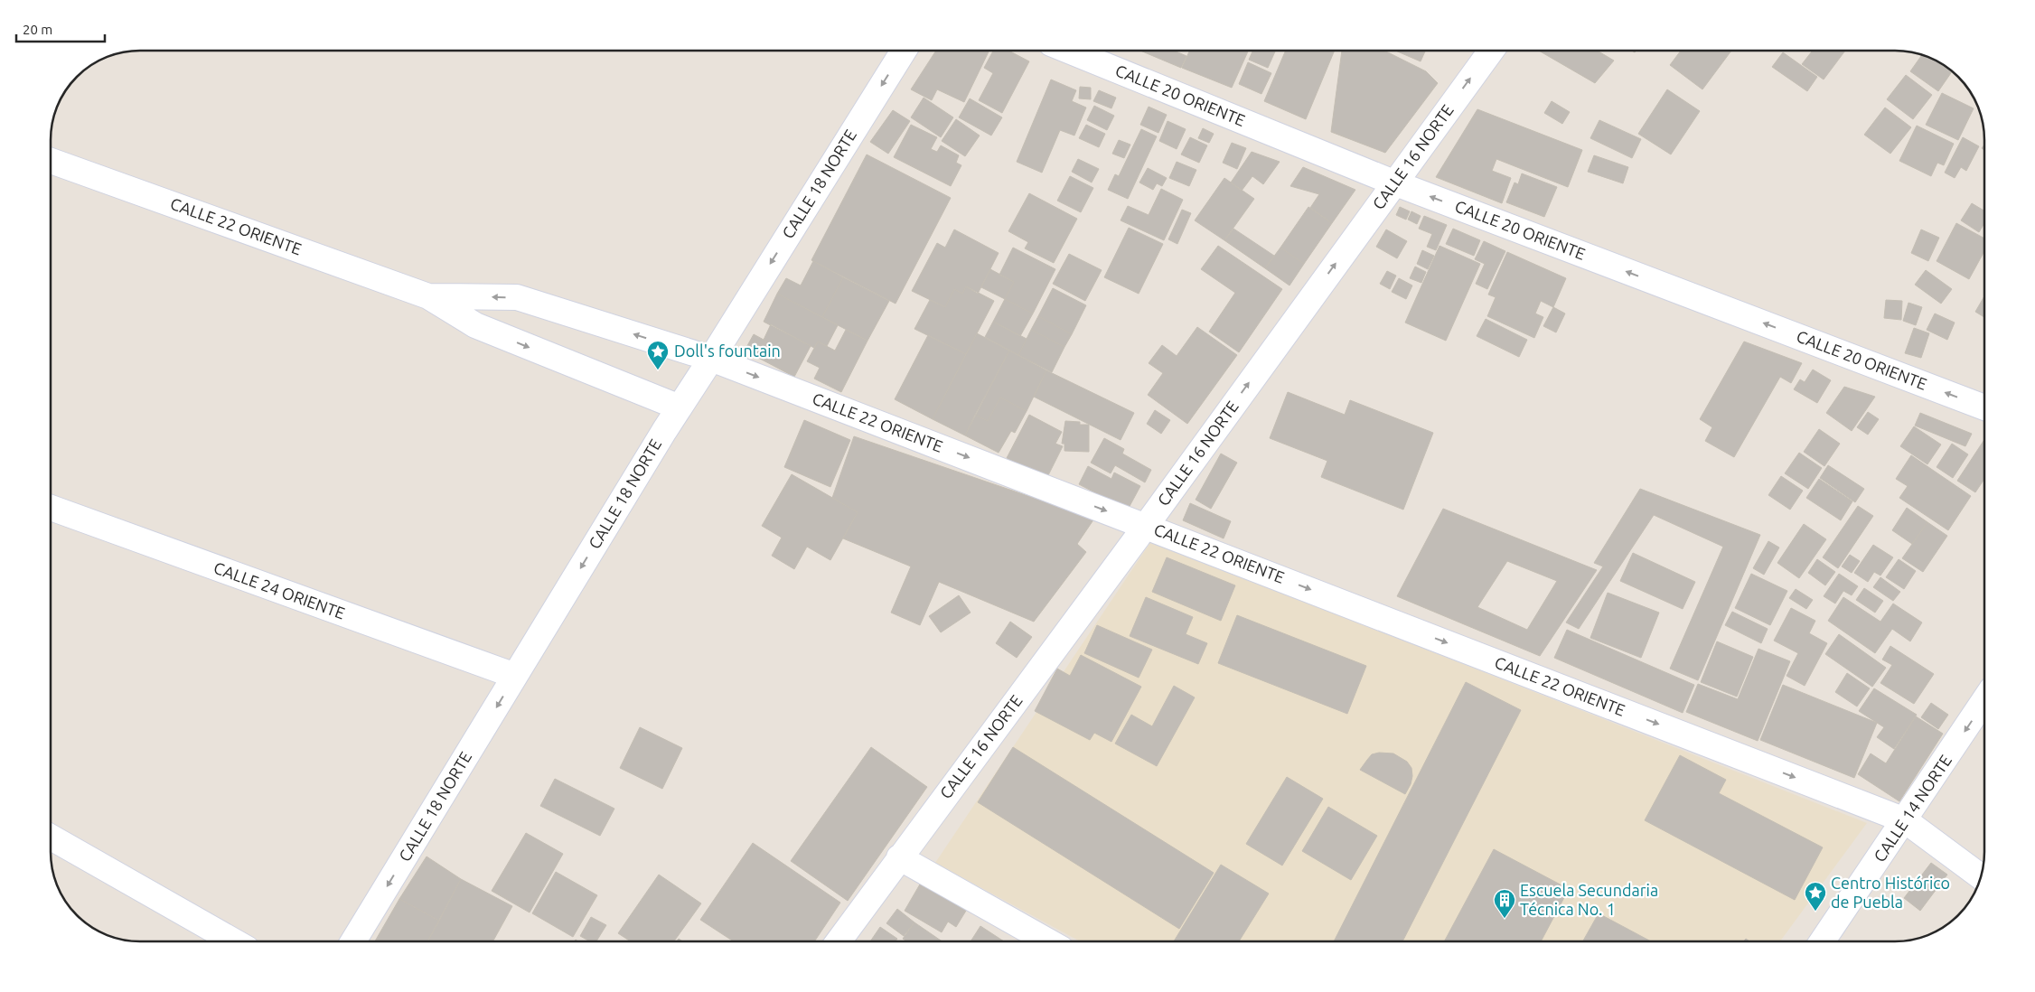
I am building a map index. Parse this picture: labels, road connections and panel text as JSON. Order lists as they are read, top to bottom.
{
  "streets": {
    "street": [
      "CALLE 20 ORIENTE",
      "CALLE 16 NORTE",
      "CALLE 18 NORTE",
      "CALLE 22 ORIENTE",
      "CALLE 24 ORIENTE",
      "CALLE 14 NORTE"
    ]
  },
  "crossings": [
    ["CALLE 20 ORIENTE", "CALLE 16 NORTE"],
    ["CALLE 16 NORTE", "CALLE 22 ORIENTE"],
    ["CALLE 18 NORTE", "CALLE 22 ORIENTE"],
    ["CALLE 18 NORTE", "CALLE 24 ORIENTE"],
    ["CALLE 22 ORIENTE", "CALLE 14 NORTE"]
  ],
  "one_way": [
    "CALLE 20 ORIENTE",
    "CALLE 16 NORTE",
    "CALLE 18 NORTE",
    "CALLE 14 NORTE"
  ],
  "places": {
    "place": ["Doll's fountain", "Centro Histórico de Puebla"],
    "building": ["Escuela Secundaria Técnica No. 1"]
  },
  "scale_bar": "20 m"
}
